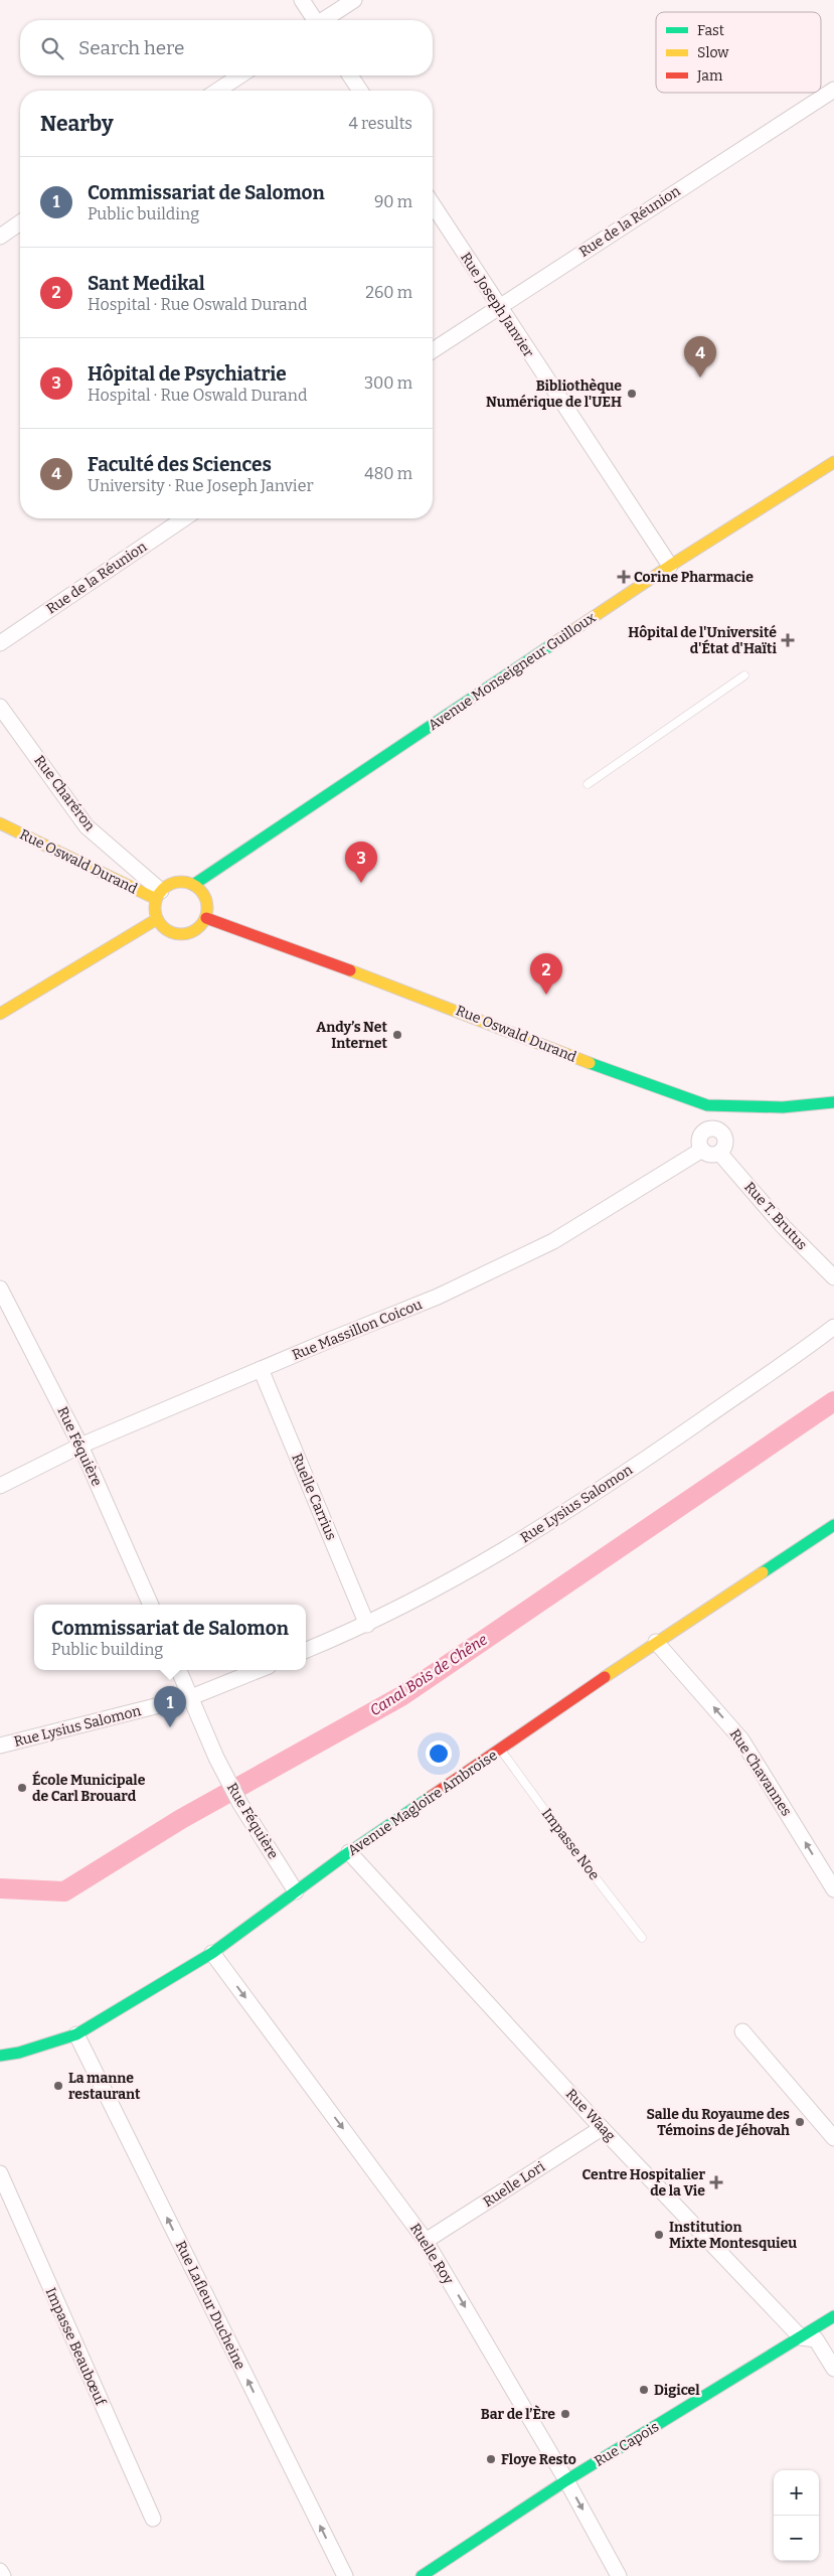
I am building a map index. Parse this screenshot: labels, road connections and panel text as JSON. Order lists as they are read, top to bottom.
{
  "streets": {
    "street": [
      "Rue de la Réunion",
      "Rue Joseph Janvier",
      "Avenue Monseigneur Guilloux",
      "Rue Charéron",
      "Rue Oswald Durand",
      "Rue T. Brutus",
      "Rue Massillon Coicou",
      "Rue Féquière",
      "Ruelle Carrius",
      "Rue Lysius Salomon",
      "Rue Chavannes",
      "Avenue Magloire Ambroise",
      "Rue Waag",
      "Ruelle Lori",
      "Ruelle Roy",
      "Rue Lafleur Ducheine",
      "Impasse Beaubœuf",
      "Rue Capois"
    ],
    "lane": ["Impasse Noe"]
  },
  "crossings": [
    ["Rue de la Réunion", "Rue Joseph Janvier"],
    ["Rue Joseph Janvier", "Avenue Monseigneur Guilloux"],
    ["Avenue Monseigneur Guilloux", "Rue Charéron"],
    ["Avenue Monseigneur Guilloux", "Rue Oswald Durand"],
    ["Rue Charéron", "Rue Oswald Durand"],
    ["Rue T. Brutus", "Rue Massillon Coicou"],
    ["Rue Massillon Coicou", "Rue Féquière"],
    ["Rue Massillon Coicou", "Ruelle Carrius"],
    ["Rue Féquière", "Rue Lysius Salomon"],
    ["Rue Féquière", "Avenue Magloire Ambroise"],
    ["Ruelle Carrius", "Rue Lysius Salomon"],
    ["Rue Chavannes", "Avenue Magloire Ambroise"],
    ["Avenue Magloire Ambroise", "Impasse Noe"],
    ["Avenue Magloire Ambroise", "Rue Waag"],
    ["Avenue Magloire Ambroise", "Ruelle Roy"],
    ["Avenue Magloire Ambroise", "Rue Lafleur Ducheine"],
    ["Rue Waag", "Ruelle Lori"],
    ["Rue Waag", "Rue Capois"],
    ["Ruelle Lori", "Ruelle Roy"],
    ["Ruelle Roy", "Rue Capois"]
  ],
  "one_way": ["Rue Chavannes", "Ruelle Roy", "Rue Lafleur Ducheine"],
  "water": ["Canal Bois de Chêne"],
  "places": {
    "other": [
      "Bibliothèque Numérique de l'UEH",
      "Andy’s Net Internet",
      "École Municipale de Carl Brouard",
      "La manne restaurant",
      "Salle du Royaume des Témoins de Jéhovah",
      "Institution Mixte Montesquieu",
      "Digicel",
      "Bar de l’Ère",
      "Floye Resto"
    ],
    "health": ["Corine Pharmacie", "Hôpital de l'Université d'État d'Haïti", "Centre Hospitalier de la Vie"]
  },
  "legend": ["Fast", "Slow", "Jam"],
  "page": {
    "search": "Search here",
    "heading": ["Nearby", "4 results"],
    "list": [
      {
        "mark": "1",
        "name": "Commissariat de Salomon",
        "note": "Public building",
        "value": "90 m"
      },
      {
        "mark": "2",
        "name": "Sant Medikal",
        "note": "Hospital · Rue Oswald Durand",
        "value": "260 m"
      },
      {
        "mark": "3",
        "name": "Hôpital de Psychiatrie",
        "note": "Hospital · Rue Oswald Durand",
        "value": "300 m"
      },
      {
        "mark": "4",
        "name": "Faculté des Sciences",
        "note": "University · Rue Joseph Janvier",
        "value": "480 m"
      }
    ],
    "pins": [
      "4",
      "3",
      "2",
      "1"
    ],
    "popup": ["Commissariat de Salomon", "Public building"],
    "map_buttons": ["+", "−"]
  }
}
